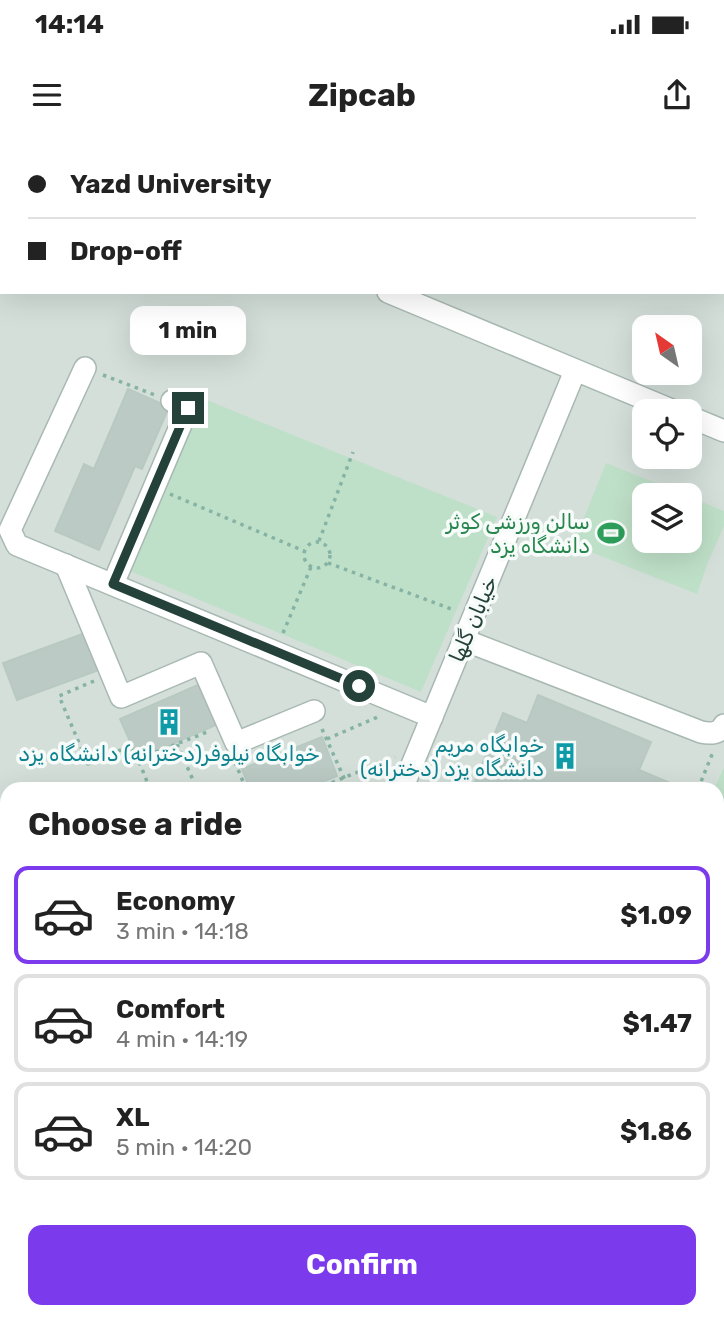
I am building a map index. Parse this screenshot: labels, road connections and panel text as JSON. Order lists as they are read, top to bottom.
{
  "streets": {
    "lane": ["خیابان گلها"]
  },
  "places": {
    "sports": ["سالن ورزشی کوثر دانشگاه یزد"],
    "building": ["خوابگاه نیلوفر(دخترانه) دانشگاه یزد", "خوابگاه مریم (دخترانه) دانشگاه یزد"]
  },
  "north": "top left",
  "page": {
    "status": "14:14",
    "header": "Zipcab",
    "banner": ["Yazd University", "Drop-off"],
    "bubble": "1 min",
    "heading": "Choose a ride",
    "list": [
      {
        "name": "Economy",
        "note": "3 min · 14:18",
        "value": "$1.09"
      },
      {
        "name": "Comfort",
        "note": "4 min · 14:19",
        "value": "$1.47"
      },
      {
        "name": "XL",
        "note": "5 min · 14:20",
        "value": "$1.86"
      }
    ],
    "buttons": "Confirm"
  }
}
